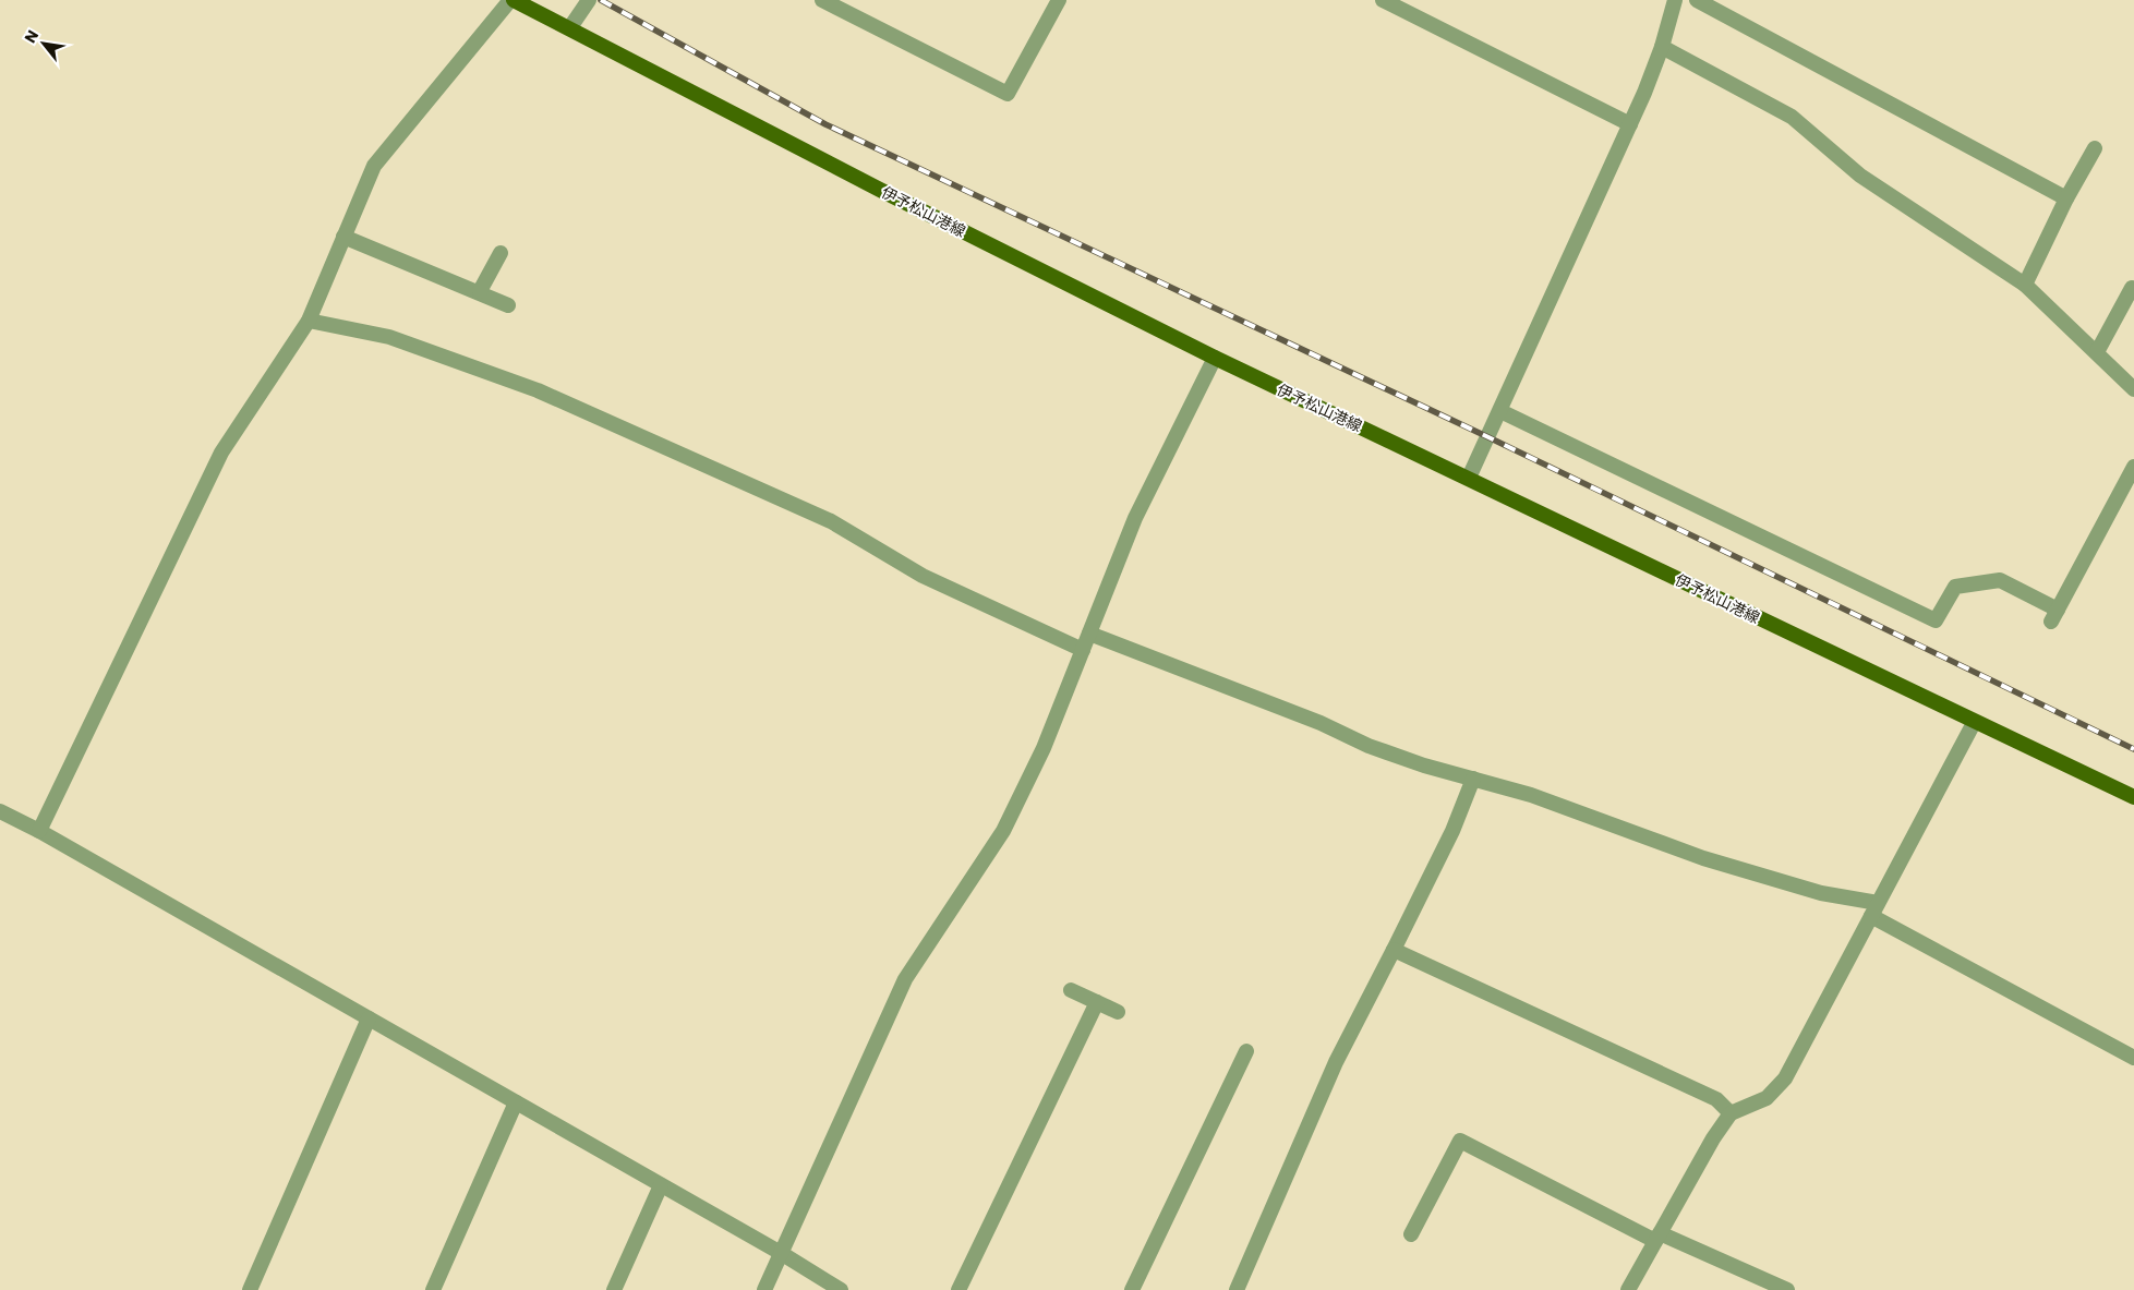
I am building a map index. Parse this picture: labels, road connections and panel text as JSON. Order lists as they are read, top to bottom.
{
  "streets": {
    "main road": ["伊予松山港線"]
  },
  "north": "top left"
}
